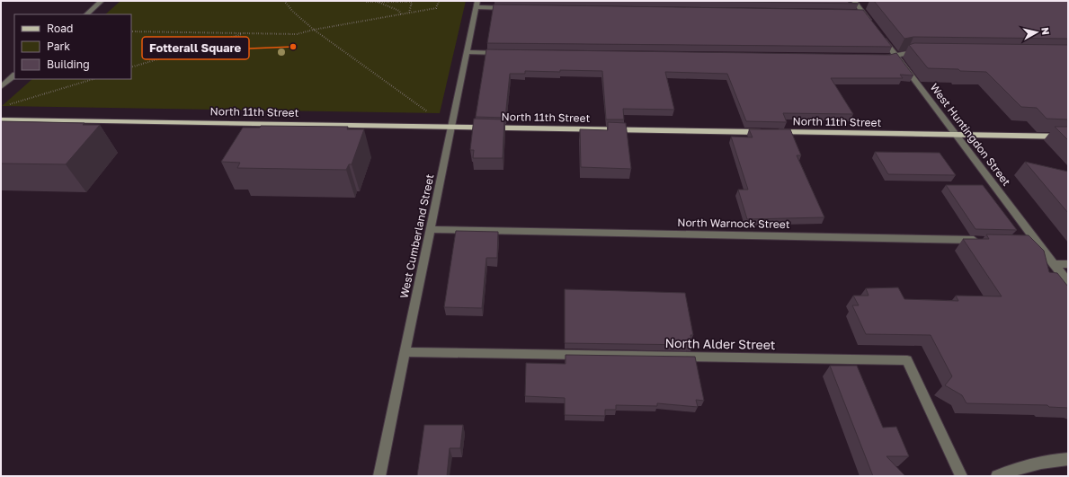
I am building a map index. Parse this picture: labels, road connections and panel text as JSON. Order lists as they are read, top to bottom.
{
  "streets": {
    "main road": ["North 11th Street"],
    "street": [
      "West Huntingdon Street",
      "North Warnock Street",
      "West Cumberland Street",
      "North Alder Street"
    ]
  },
  "crossings": [
    ["North 11th Street", "West Huntingdon Street"],
    ["North 11th Street", "West Cumberland Street"],
    ["North Warnock Street", "West Cumberland Street"],
    ["West Cumberland Street", "North Alder Street"]
  ],
  "places": ["Fotterall Square"],
  "legend": ["Road", "Park", "Building"],
  "north": "right"
}
